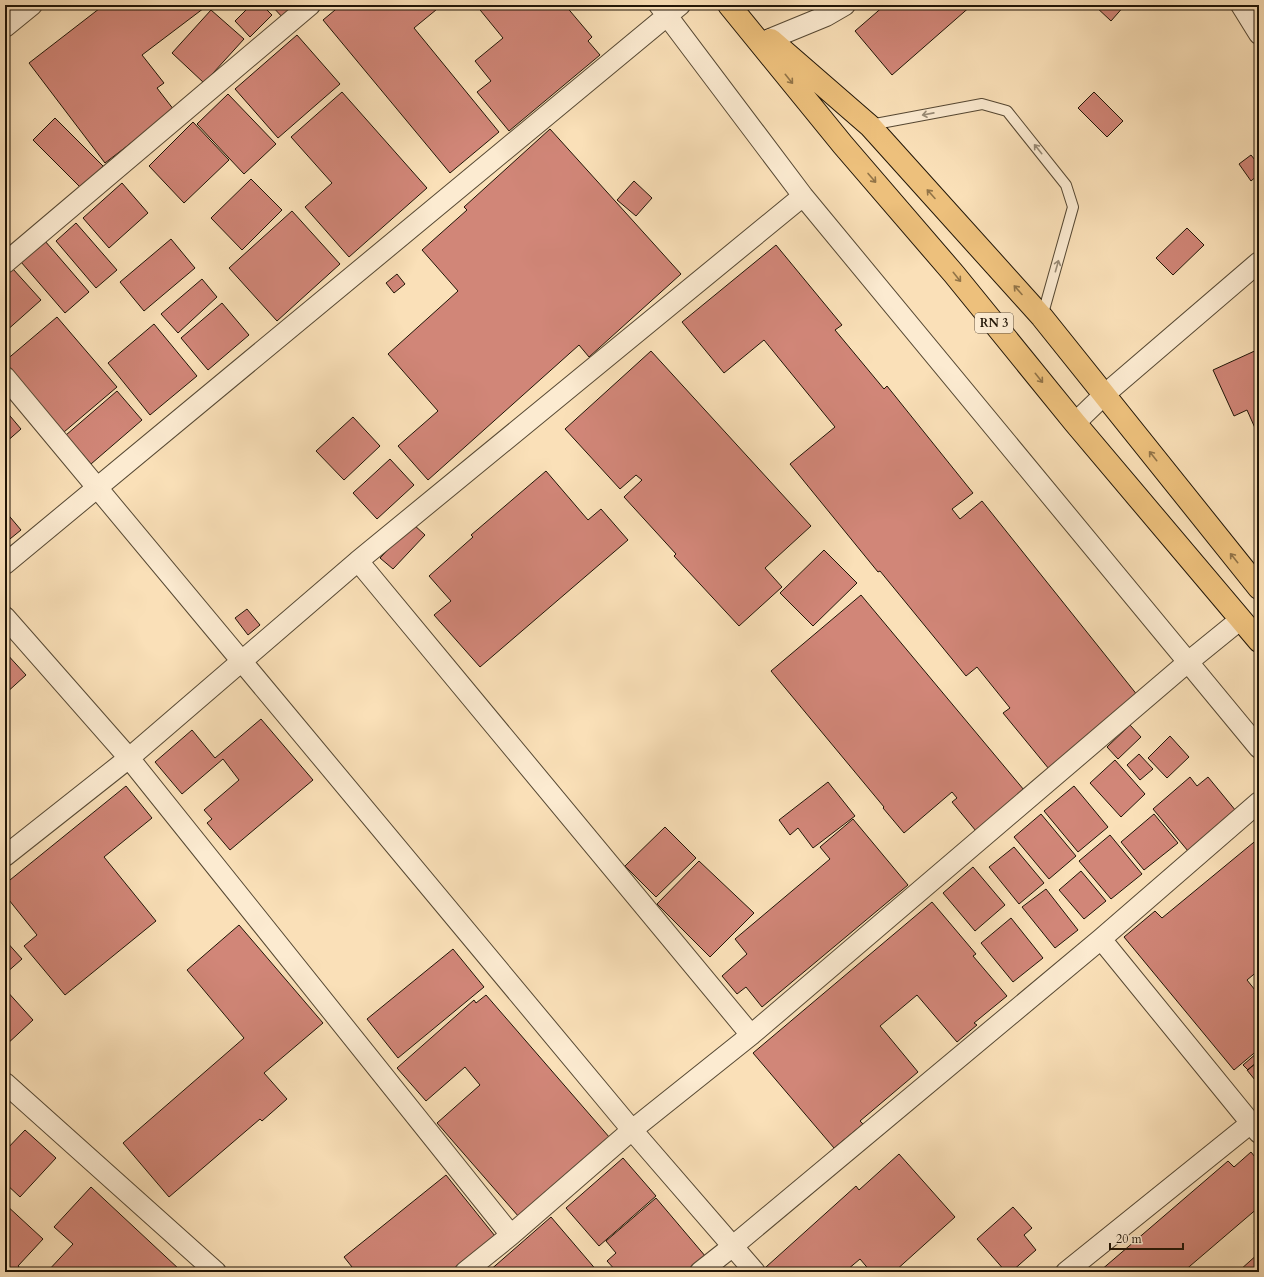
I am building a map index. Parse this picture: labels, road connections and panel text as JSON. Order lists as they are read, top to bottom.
{
  "streets": {
    "highway": ["RN 3"]
  },
  "scale_bar": "20 m"
}
